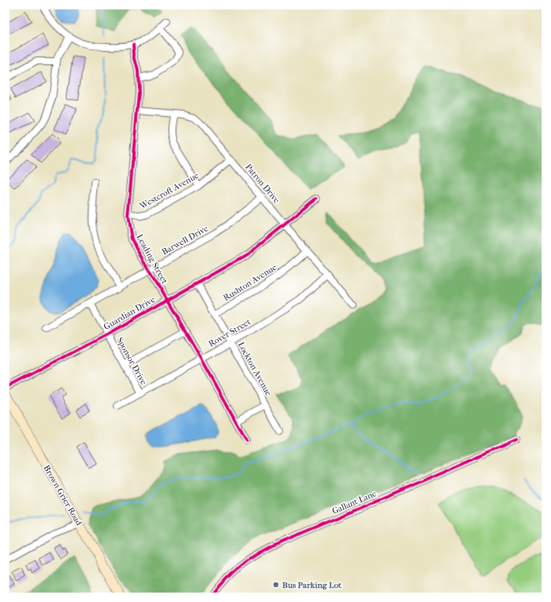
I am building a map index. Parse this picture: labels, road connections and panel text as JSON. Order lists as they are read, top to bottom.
{
  "streets": {
    "main road": ["Brown Grier Road"],
    "street": [
      "Patron Drive",
      "Westcroft Avenue",
      "Barwell Drive",
      "Leading Street",
      "Rushton Avenue",
      "Guardian Drive",
      "Rover Street",
      "Sponsor Drive",
      "Lockton Avenue",
      "Gallant Lane"
    ]
  },
  "crossings": [
    ["Patron Drive", "Westcroft Avenue"],
    ["Patron Drive", "Barwell Drive"],
    ["Patron Drive", "Leading Street"],
    ["Patron Drive", "Rushton Avenue"],
    ["Patron Drive", "Guardian Drive"],
    ["Patron Drive", "Rover Street"],
    ["Westcroft Avenue", "Leading Street"],
    ["Barwell Drive", "Leading Street"],
    ["Barwell Drive", "Sponsor Drive"],
    ["Leading Street", "Guardian Drive"],
    ["Leading Street", "Rover Street"],
    ["Rushton Avenue", "Lockton Avenue"],
    ["Guardian Drive", "Sponsor Drive"],
    ["Guardian Drive", "Lockton Avenue"],
    ["Rover Street", "Sponsor Drive"],
    ["Rover Street", "Lockton Avenue"]
  ],
  "places": ["Bus Parking Lot"]
}
